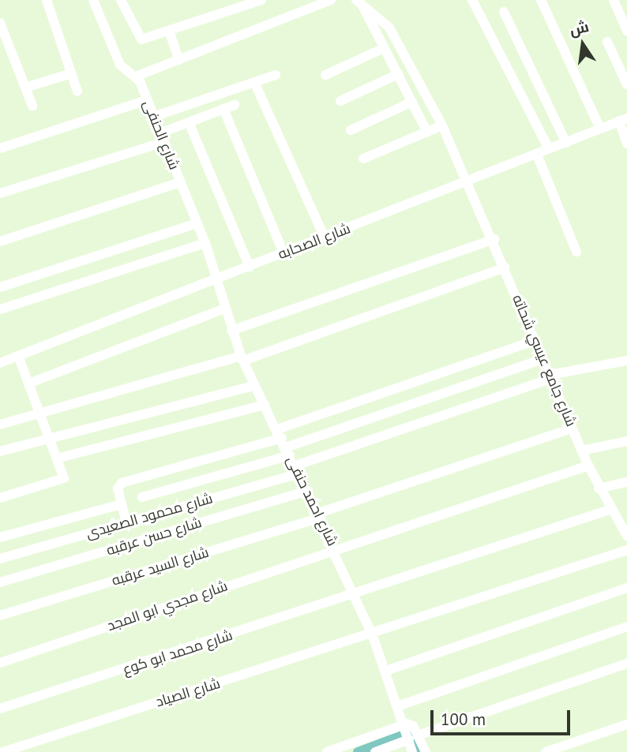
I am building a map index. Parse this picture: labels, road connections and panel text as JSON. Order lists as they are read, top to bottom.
{
  "streets": {
    "street": [
      "شارع الحنفى",
      "شارع الصحابه",
      "شارع جامع عيسي شحاته",
      "شارع احمد حنفى",
      "شارع محمود الصعيدى",
      "شارع حسن عرقبه",
      "شارع السيد عرقبه",
      "شارع مجدي ابو المجد",
      "شارع محمد ابو كوع",
      "شارع الصياد"
    ]
  },
  "crossings": [
    ["شارع الحنفى", "شارع الصحابه"],
    ["شارع الحنفى", "شارع احمد حنفى"],
    ["شارع الصحابه", "شارع جامع عيسي شحاته"],
    ["شارع الصحابه", "شارع احمد حنفى"],
    ["شارع جامع عيسي شحاته", "شارع محمود الصعيدى"],
    ["شارع جامع عيسي شحاته", "شارع السيد عرقبه"],
    ["شارع جامع عيسي شحاته", "شارع مجدي ابو المجد"],
    ["شارع جامع عيسي شحاته", "شارع محمد ابو كوع"],
    ["شارع احمد حنفى", "شارع محمود الصعيدى"],
    ["شارع احمد حنفى", "شارع حسن عرقبه"],
    ["شارع احمد حنفى", "شارع السيد عرقبه"],
    ["شارع احمد حنفى", "شارع مجدي ابو المجد"],
    ["شارع احمد حنفى", "شارع محمد ابو كوع"],
    ["شارع احمد حنفى", "شارع الصياد"]
  ],
  "scale_bar": "100 m",
  "north": "top"
}
